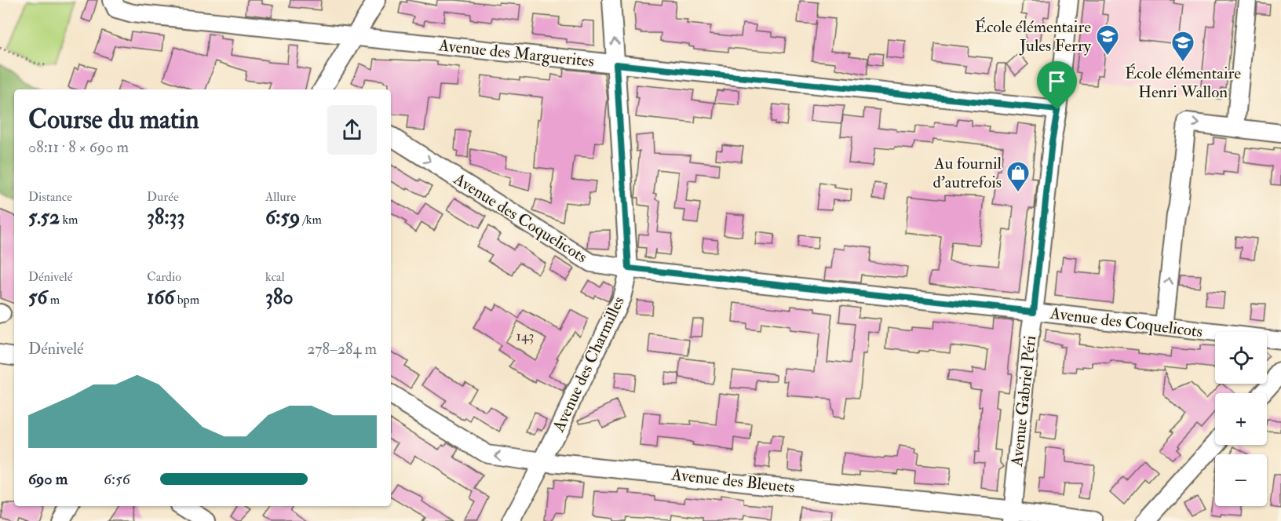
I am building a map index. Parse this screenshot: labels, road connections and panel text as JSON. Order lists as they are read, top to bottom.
{
  "streets": {
    "street": [
      "Avenue des Marguerites",
      "Avenue des Coquelicots",
      "Avenue des Charmilles",
      "Avenue Gabriel Péri",
      "Avenue des Bleuets"
    ]
  },
  "crossings": [
    ["Avenue des Marguerites", "Avenue des Charmilles"],
    ["Avenue des Marguerites", "Avenue Gabriel Péri"],
    ["Avenue des Coquelicots", "Avenue des Charmilles"],
    ["Avenue des Coquelicots", "Avenue Gabriel Péri"],
    ["Avenue des Charmilles", "Avenue des Bleuets"],
    ["Avenue Gabriel Péri", "Avenue des Bleuets"]
  ],
  "places": {
    "school or university": ["École élémentaire Jules Ferry", "École élémentaire Henri Wallon"],
    "shop": ["Au fournil d'autrefois"]
  },
  "house_numbers": ["143"],
  "page": {
    "heading": ["Course du matin", "08:11 · 8 × 690 m"],
    "stats": [
      ["Distance", "5.52 km"],
      ["Durée", "38:33"],
      ["Allure", "6:59 /km"],
      ["Dénivelé", "56 m"],
      ["Cardio", "166 bpm"],
      ["kcal", "380"]
    ],
    "chart": ["Dénivelé", "278–284 m"],
    "map_buttons": ["+", "−"],
    "list": [
      {
        "name": "690 m",
        "note": "6:56"
      }
    ]
  }
}
